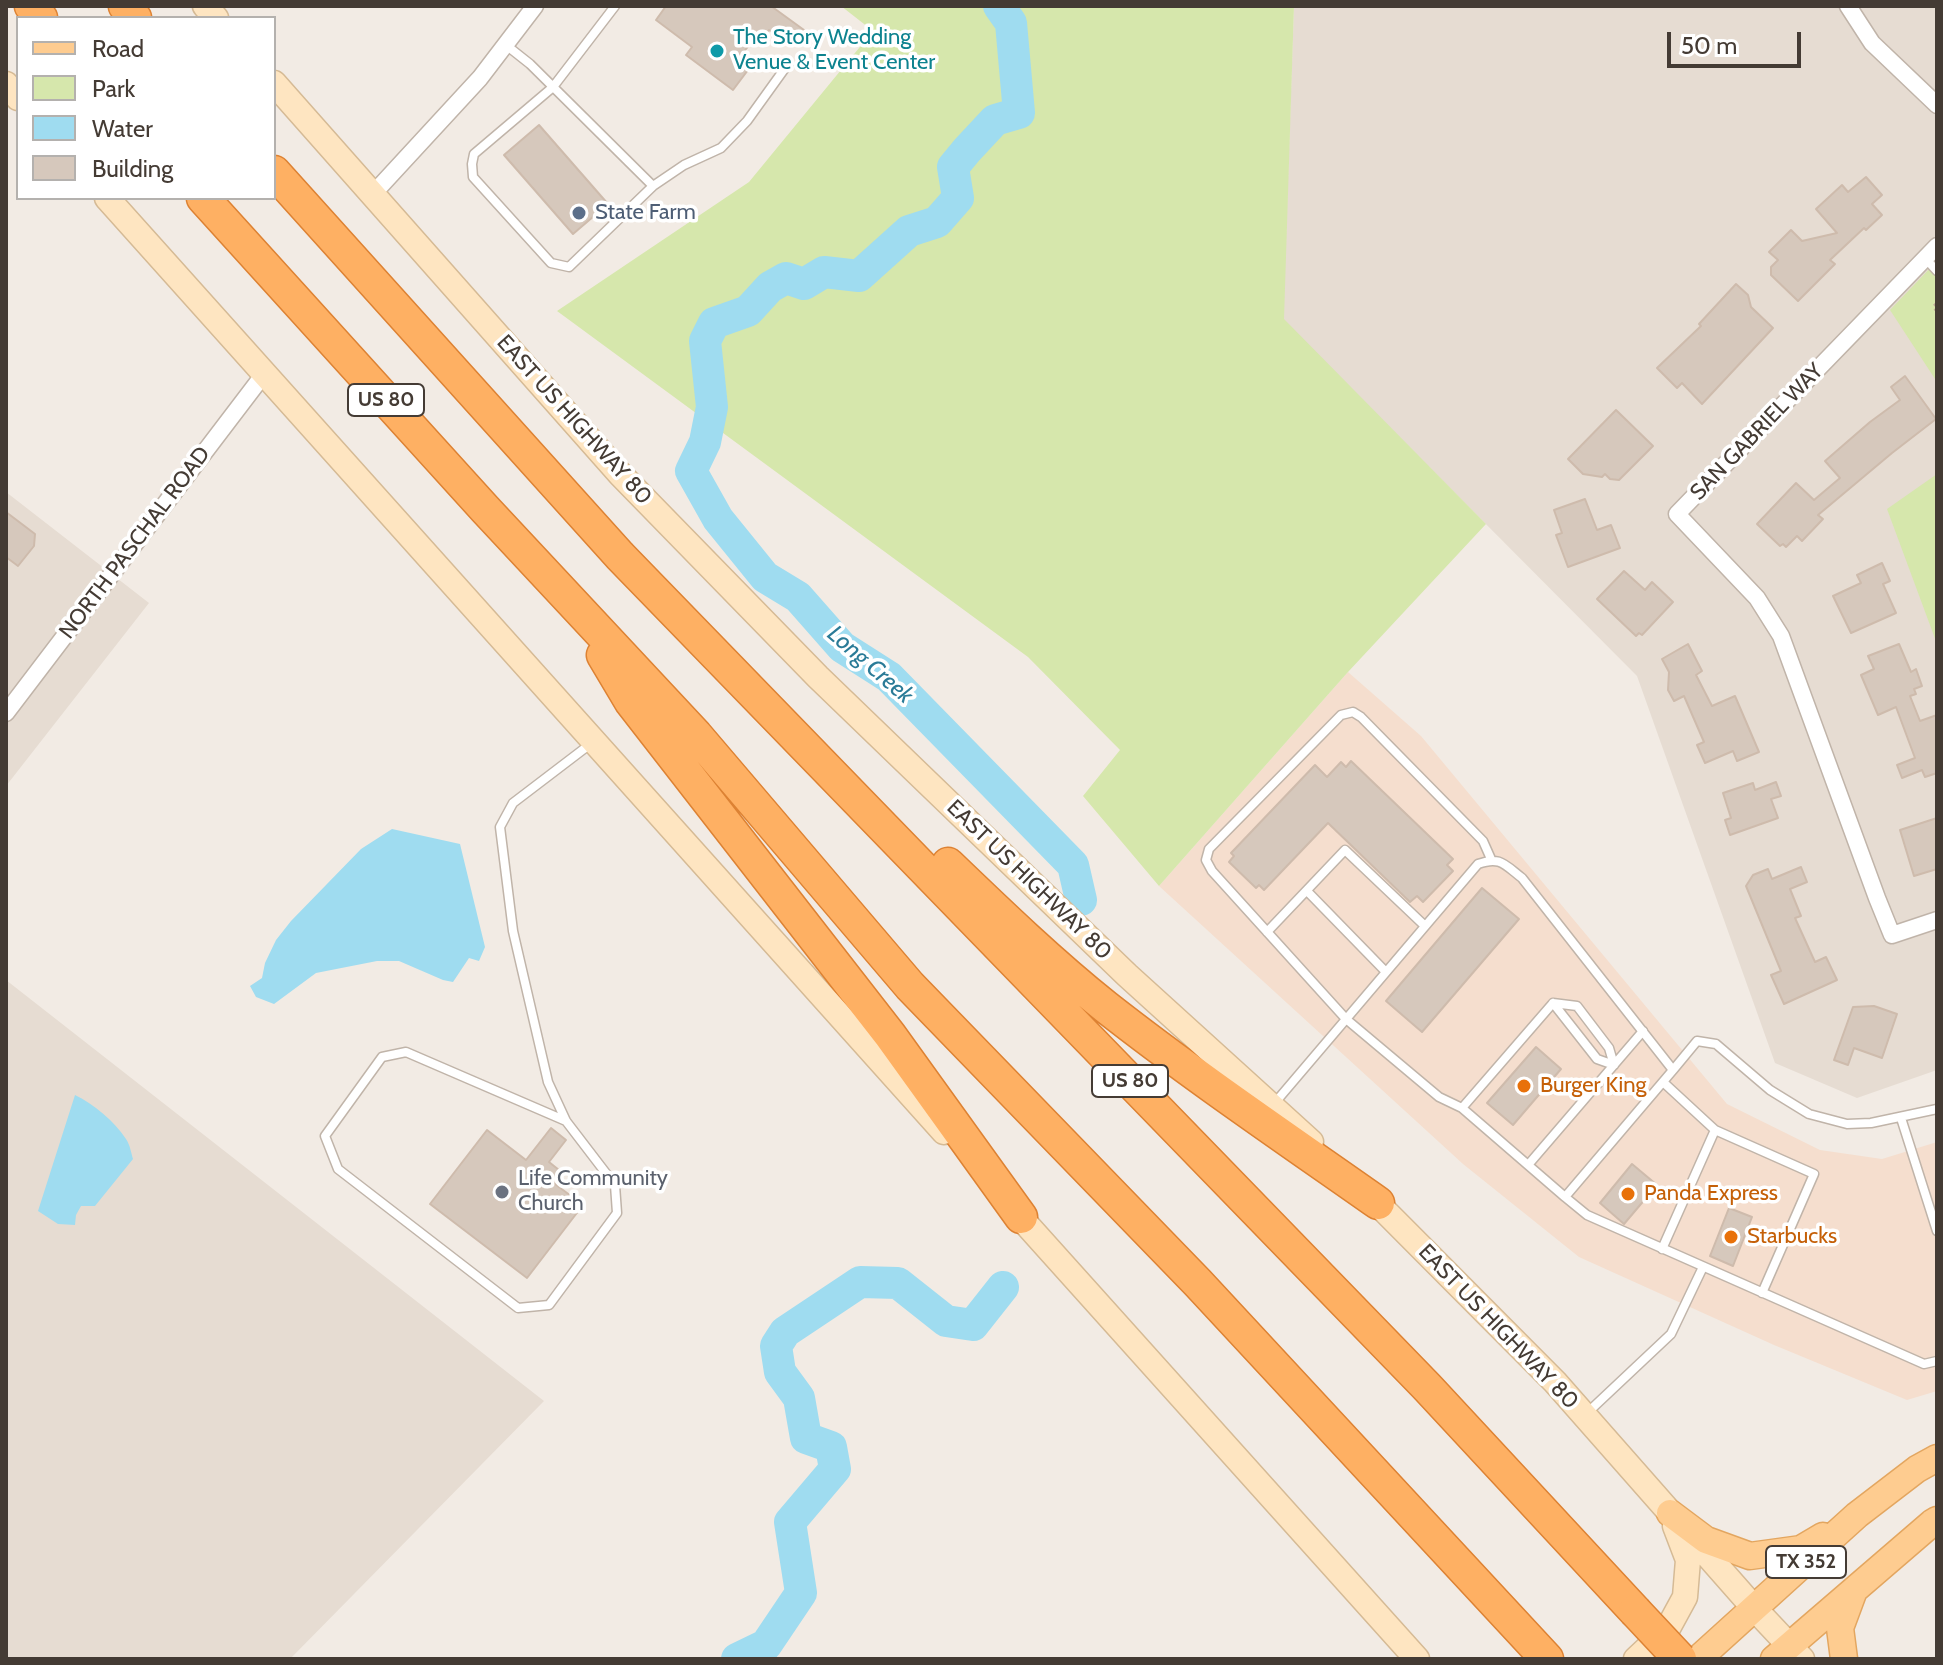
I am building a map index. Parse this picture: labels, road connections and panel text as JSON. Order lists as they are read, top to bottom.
{
  "streets": {
    "highway": ["US 80"],
    "main road": ["EAST US HIGHWAY 80", "TX 352"],
    "street": ["SAN GABRIEL WAY", "NORTH PASCHAL ROAD"]
  },
  "crossings": [
    ["EAST US HIGHWAY 80", "TX 352"]
  ],
  "water": ["Long Creek"],
  "places": [
    "The Story Wedding Venue & Event Center",
    "State Farm",
    "Burger King",
    "Life Community Church",
    "Panda Express",
    "Starbucks"
  ],
  "legend": [
    "Road",
    "Park",
    "Water",
    "Building"
  ],
  "scale_bar": "50 m"
}
